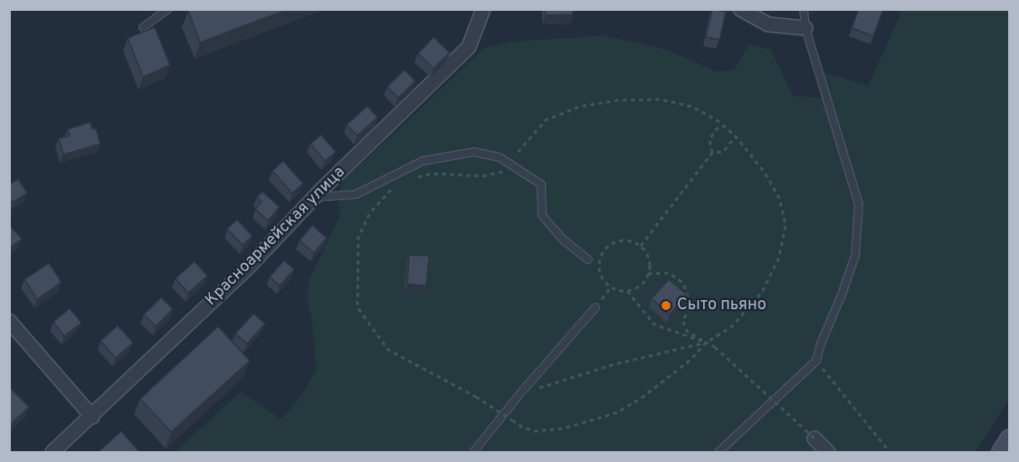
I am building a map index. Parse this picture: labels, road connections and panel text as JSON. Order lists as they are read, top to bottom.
{
  "streets": {
    "street": ["Красноармейская улица"]
  },
  "places": ["Сыто пьяно"]
}
